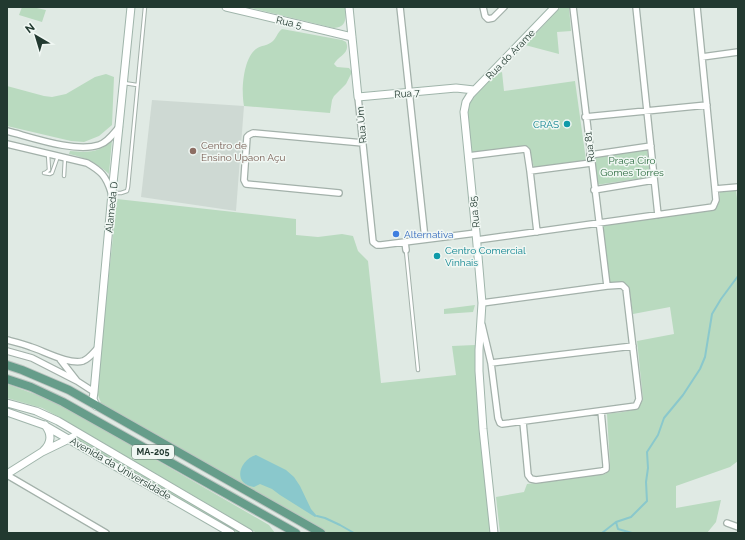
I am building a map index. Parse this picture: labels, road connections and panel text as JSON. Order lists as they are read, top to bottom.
{
  "streets": {
    "main road": ["MA-205"],
    "street": [
      "Rua 5",
      "Rua do Arame",
      "Rua 7",
      "Rua Um",
      "Rua 81",
      "Alameda D",
      "Rua 85",
      "Avenida da Universidade"
    ]
  },
  "crossings": [
    ["Rua 5", "Rua Um"],
    ["Rua do Arame", "Rua 7"],
    ["Rua do Arame", "Rua 85"],
    ["Rua 7", "Rua Um"],
    ["Alameda D", "MA-205"]
  ],
  "parks": ["Praça Ciro Gomes Torres"],
  "places": [
    "CRAS",
    "Centro de Ensino Upaon Açu",
    "Alternativa",
    "Centro Comercial Vinhais"
  ],
  "north": "top left"
}
